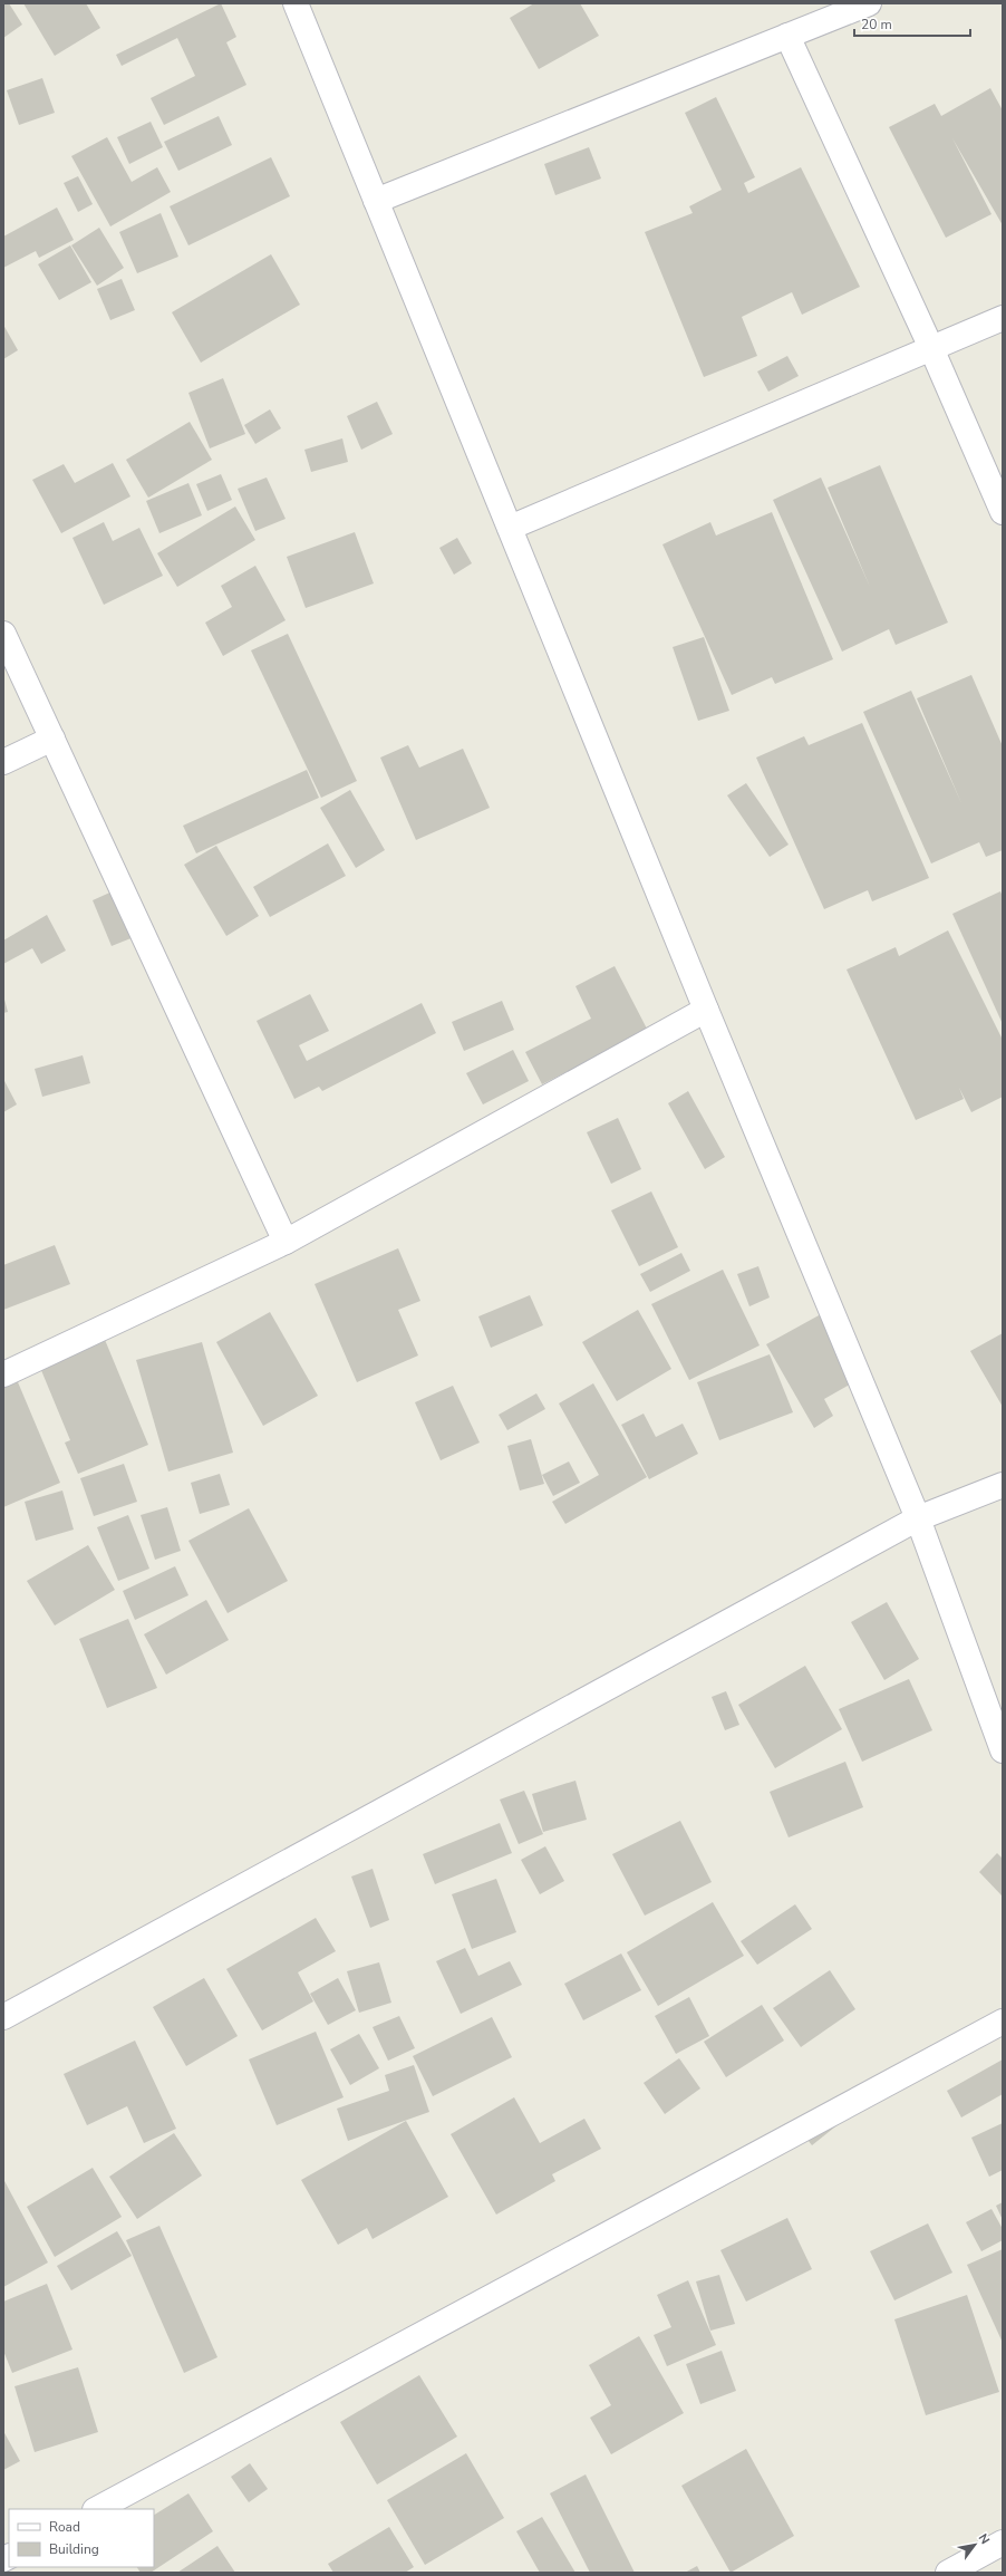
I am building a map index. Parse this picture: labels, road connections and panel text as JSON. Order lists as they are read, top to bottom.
{
  "legend": ["Road", "Building"],
  "scale_bar": "20 m",
  "north": "top right"
}
